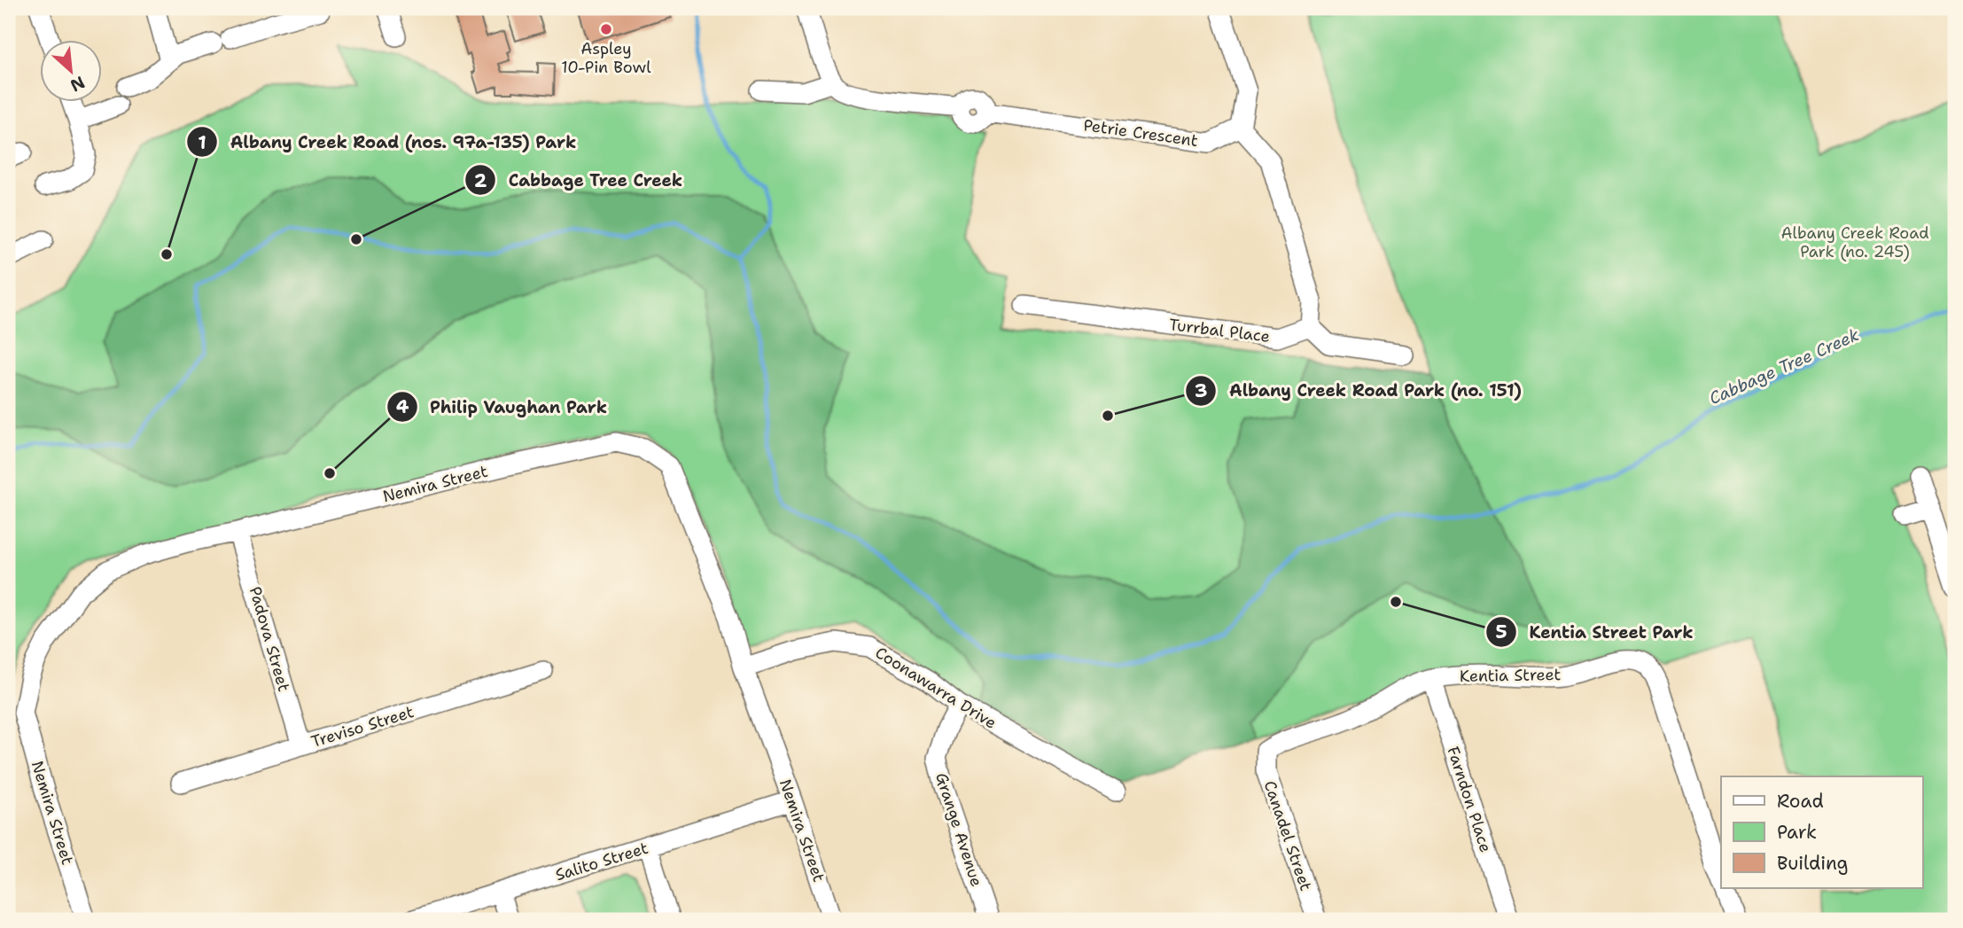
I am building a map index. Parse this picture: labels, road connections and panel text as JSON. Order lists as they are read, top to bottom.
{
  "streets": {
    "street": [
      "Petrie Crescent",
      "Turrbal Place",
      "Nemira Street",
      "Padova Street",
      "Kentia Street",
      "Coonawarra Drive",
      "Treviso Street",
      "Farndon Place",
      "Grange Avenue",
      "Canadel Street",
      "Salito Street"
    ]
  },
  "crossings": [
    ["Nemira Street", "Padova Street"],
    ["Nemira Street", "Coonawarra Drive"],
    ["Nemira Street", "Salito Street"],
    ["Padova Street", "Treviso Street"],
    ["Kentia Street", "Farndon Place"],
    ["Kentia Street", "Canadel Street"],
    ["Coonawarra Drive", "Grange Avenue"]
  ],
  "water": ["Cabbage Tree Creek"],
  "parks": ["Albany Creek Road Park (no. 245)"],
  "places": [
    "Aspley 10-Pin Bowl",
    "Cabbage Tree Creek",
    "Albany Creek Road (nos. 97a-135) Park",
    "Albany Creek Road Park (no. 151)",
    "Philip Vaughan Park",
    "Kentia Street Park"
  ],
  "legend": ["Road", "Park", "Building"],
  "north": "bottom right"
}
